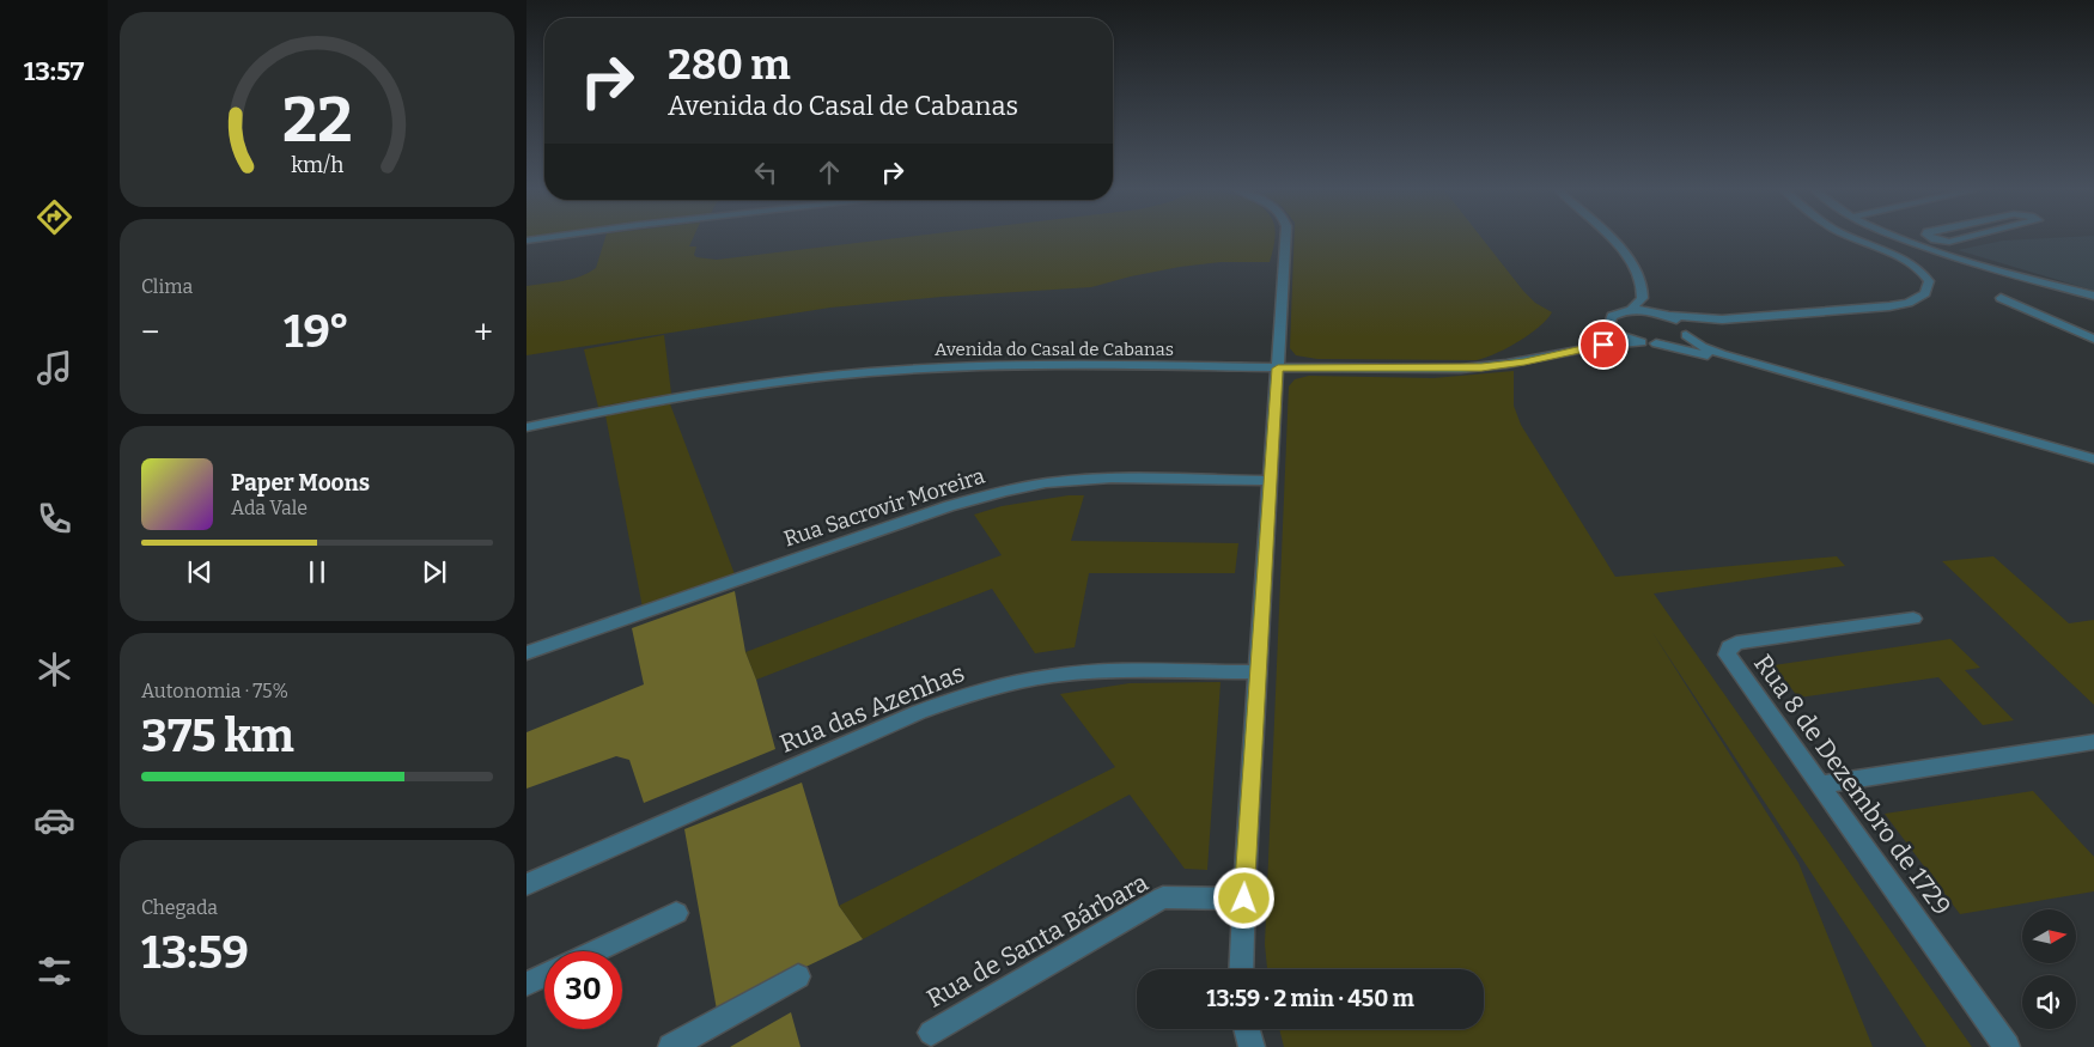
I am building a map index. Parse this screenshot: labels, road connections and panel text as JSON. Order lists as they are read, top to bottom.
{
  "streets": {
    "street": [
      "Avenida do Casal de Cabanas",
      "Rua Sacrovir Moreira",
      "Rua das Azenhas",
      "Rua 8 de Dezembro de 1729",
      "Rua de Santa Bárbara"
    ]
  },
  "north": "right",
  "page": {
    "tabs": "13:57",
    "turn": ["280 m", "Avenida do Casal de Cabanas"],
    "tile": [
      "Clima",
      ["Autonomia · 75%", "375 km"],
      ["Chegada", "13:59"]
    ],
    "heat": ["−", "19°", "+"],
    "song": ["Paper Moons", "Ada Vale"],
    "limit": "30",
    "trip": "13:59 · 2 min · 450 m",
    "gauge": ["22", "km/h"]
  }
}
